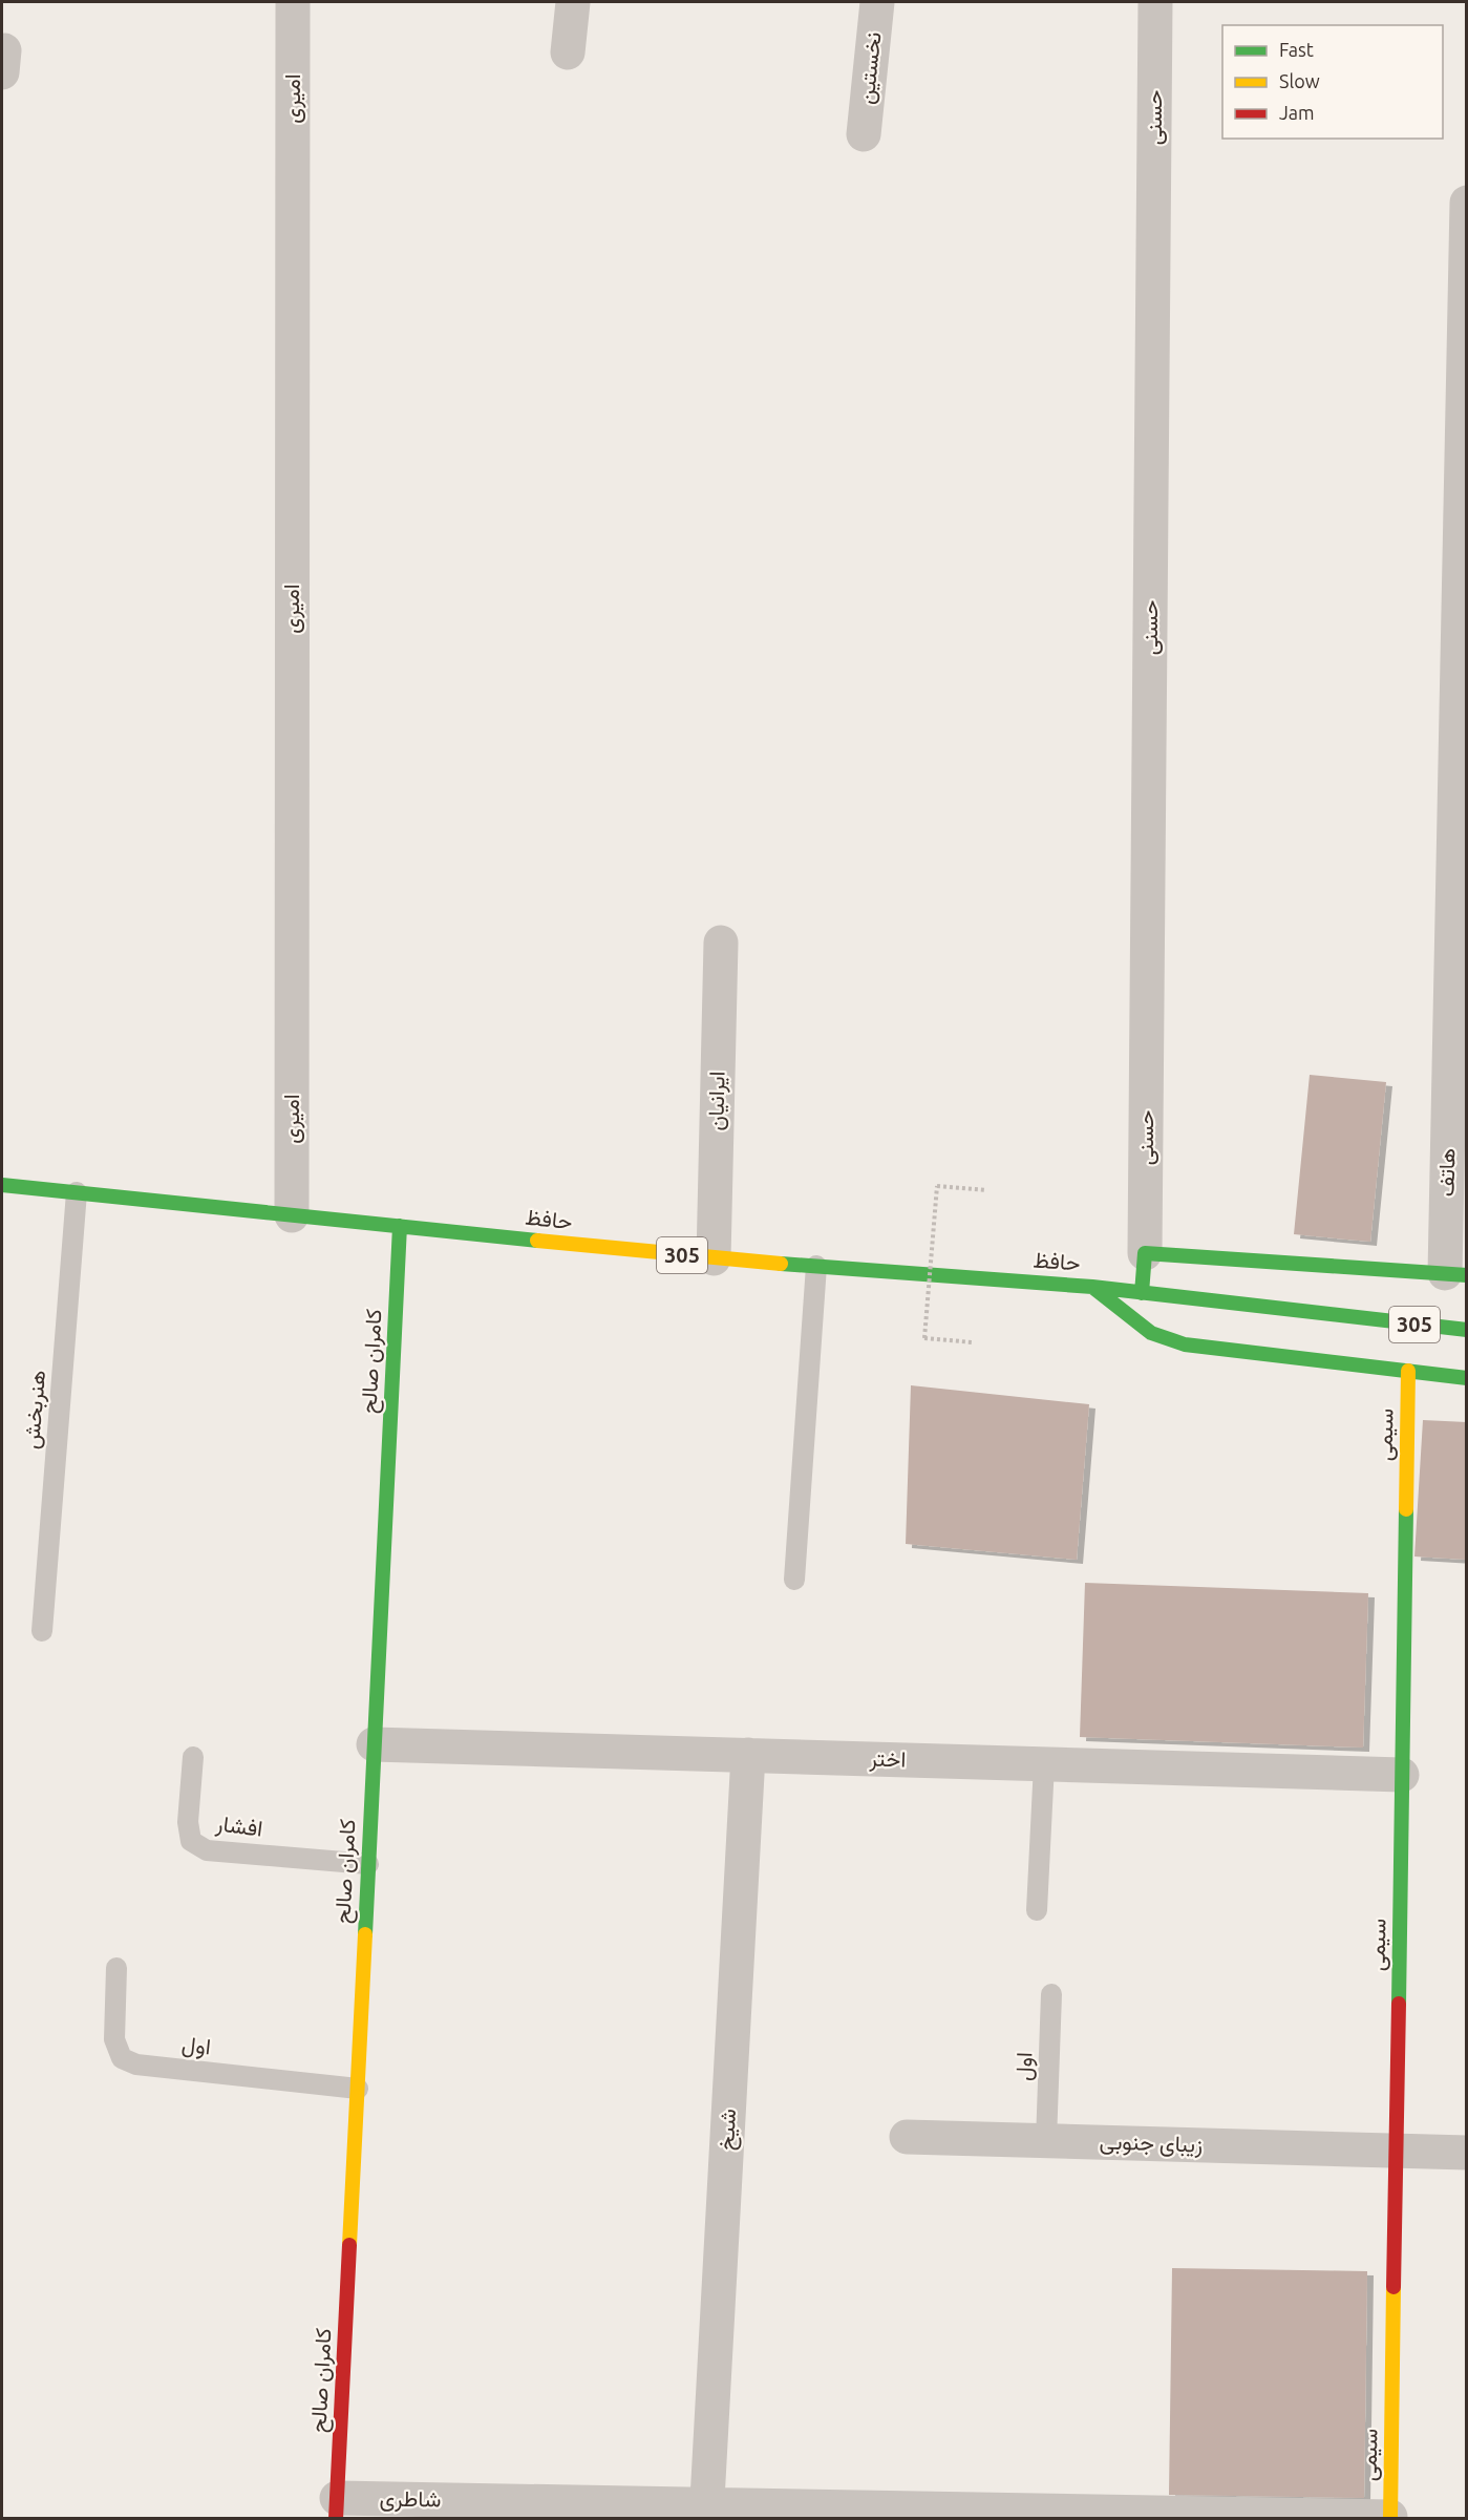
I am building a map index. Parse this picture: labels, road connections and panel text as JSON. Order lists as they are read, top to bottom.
{
  "streets": {
    "street": [
      "نخستین",
      "امیری",
      "حسنی",
      "ایرانیان",
      "هاتف",
      "حافظ",
      "305",
      "کامران صالح",
      "سیمی",
      "اختر",
      "شیخ",
      "زیبای جنوبی",
      "شاطری"
    ],
    "lane": ["هنربخش", "افشار", "اول"]
  },
  "crossings": [
    ["امیری", "حافظ"],
    ["ایرانیان", "حافظ"],
    ["حافظ", "کامران صالح"],
    ["حافظ", "هنربخش"],
    ["حافظ", "سیمی"],
    ["کامران صالح", "اختر"],
    ["کامران صالح", "افشار"],
    ["کامران صالح", "اول"],
    ["کامران صالح", "شاطری"],
    ["سیمی", "اختر"],
    ["سیمی", "زیبای جنوبی"],
    ["سیمی", "شاطری"],
    ["اختر", "شیخ"],
    ["اول", "زیبای جنوبی"],
    ["شیخ", "شاطری"]
  ],
  "legend": ["Fast", "Slow", "Jam"]
}
